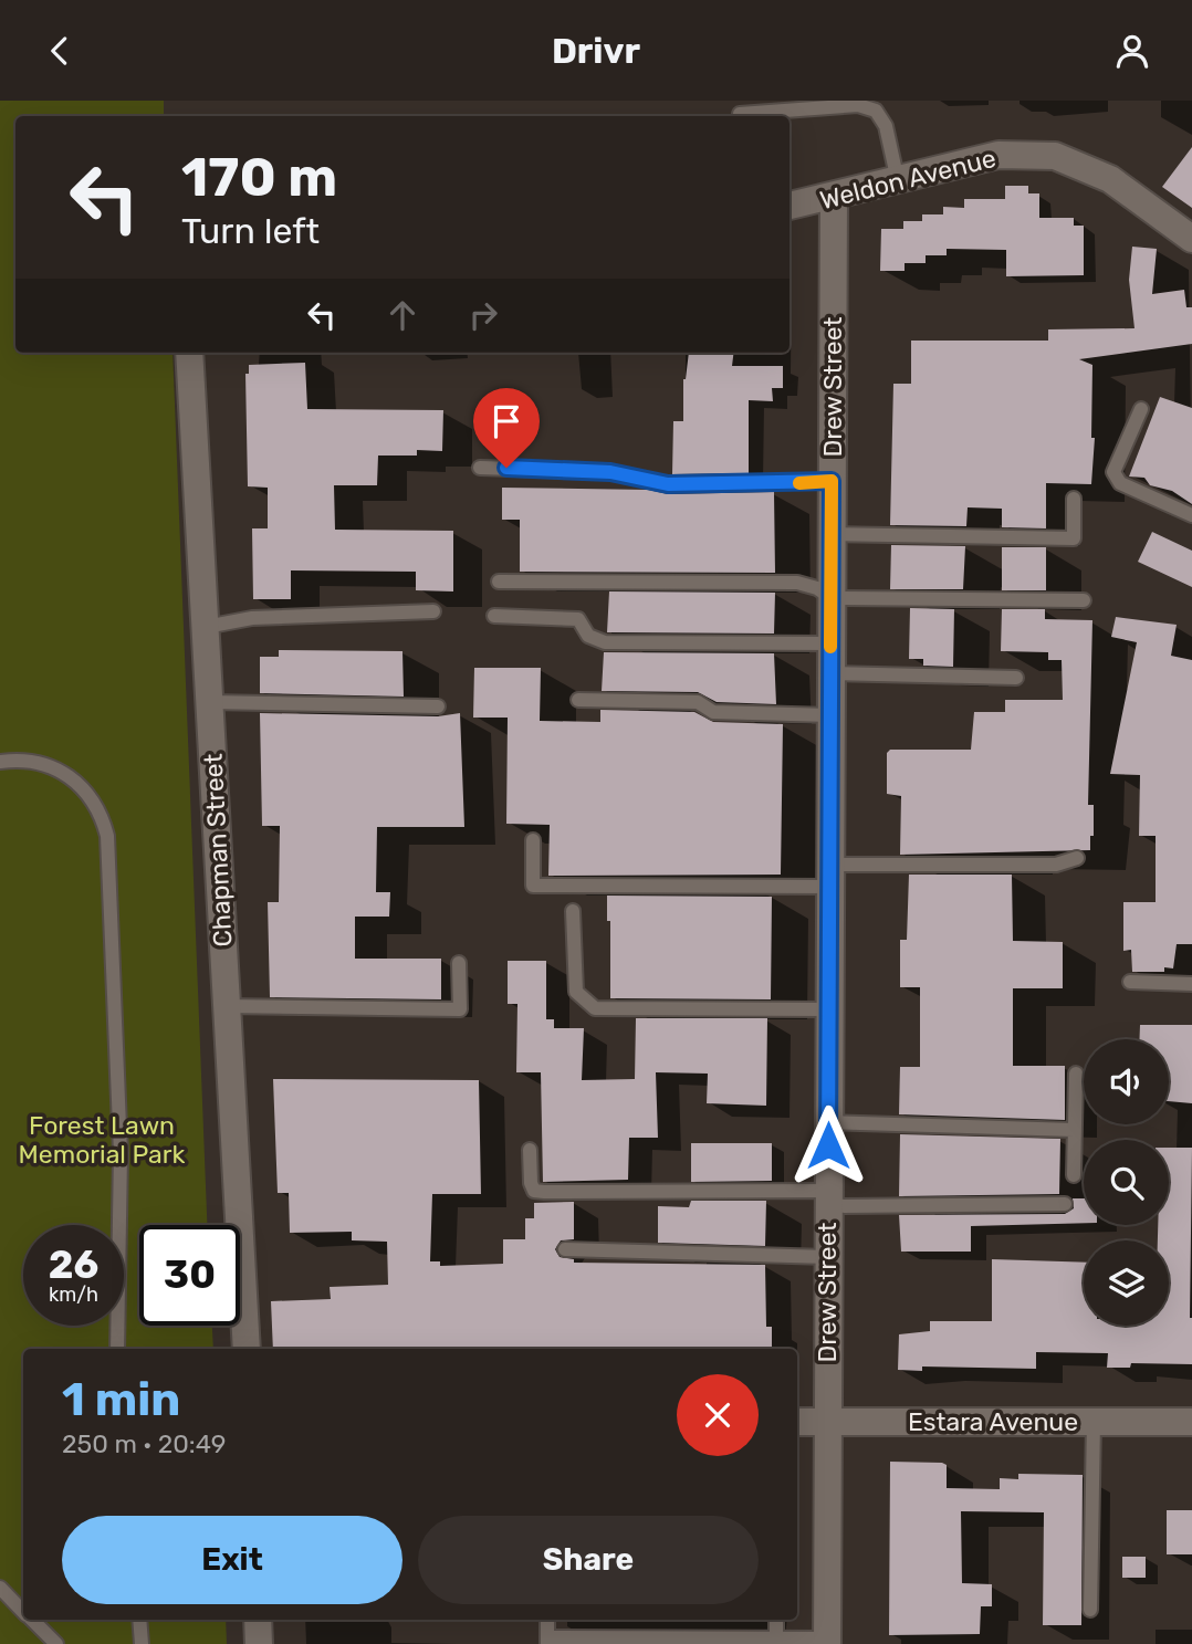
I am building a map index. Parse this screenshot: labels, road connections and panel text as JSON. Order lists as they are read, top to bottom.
{
  "streets": {
    "street": [
      "Weldon Avenue",
      "Drew Street",
      "Chapman Street",
      "Estara Avenue"
    ]
  },
  "crossings": [
    ["Weldon Avenue", "Drew Street"],
    ["Drew Street", "Estara Avenue"]
  ],
  "parks": ["Forest Lawn Memorial Park"],
  "page": {
    "header": "Drivr",
    "turn": ["170 m", "Turn left"],
    "speed": "26 km/h",
    "limit": "30",
    "heading": ["1 min", "250 m · 20:49"],
    "buttons": ["Exit", "Share"]
  }
}
